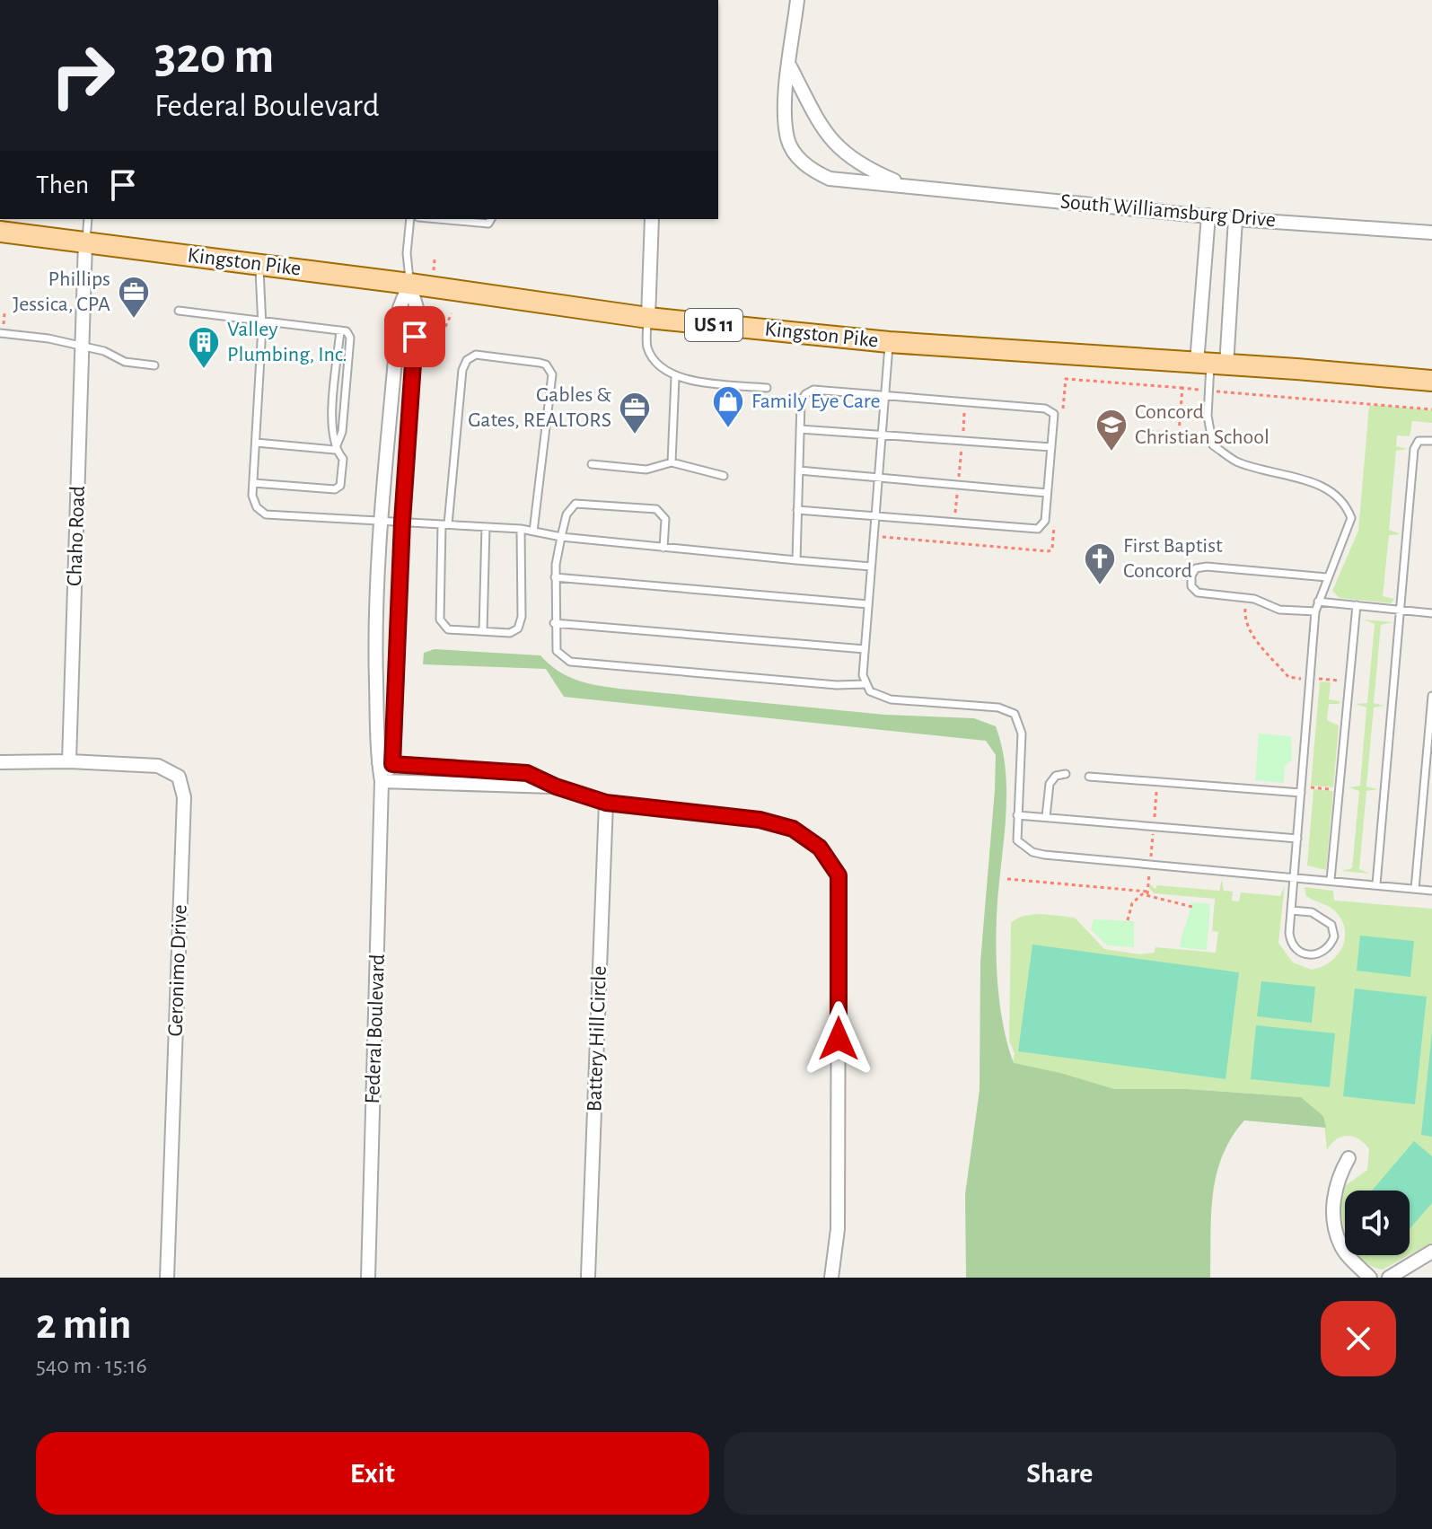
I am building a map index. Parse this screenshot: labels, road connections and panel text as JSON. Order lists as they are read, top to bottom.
{
  "streets": {
    "main road": ["Kingston Pike", "US 11"],
    "street": [
      "South Williamsburg Drive",
      "Chaho Road",
      "Geronimo Drive",
      "Federal Boulevard",
      "Battery Hill Circle"
    ]
  },
  "crossings": [
    ["Kingston Pike", "Chaho Road"],
    ["Kingston Pike", "Federal Boulevard"],
    ["Chaho Road", "Geronimo Drive"]
  ],
  "places": {
    "office": ["Phillips Jessica, CPA", "Gables & Gates, REALTORS"],
    "building": ["Valley Plumbing, Inc."],
    "shop": ["Family Eye Care"],
    "school or university": ["Concord Christian School"],
    "church": ["First Baptist Concord"]
  },
  "page": {
    "turn": ["320 m", "Federal Boulevard"],
    "then": "Then",
    "heading": ["2 min", "540 m · 15:16"],
    "buttons": ["Exit", "Share"]
  }
}
